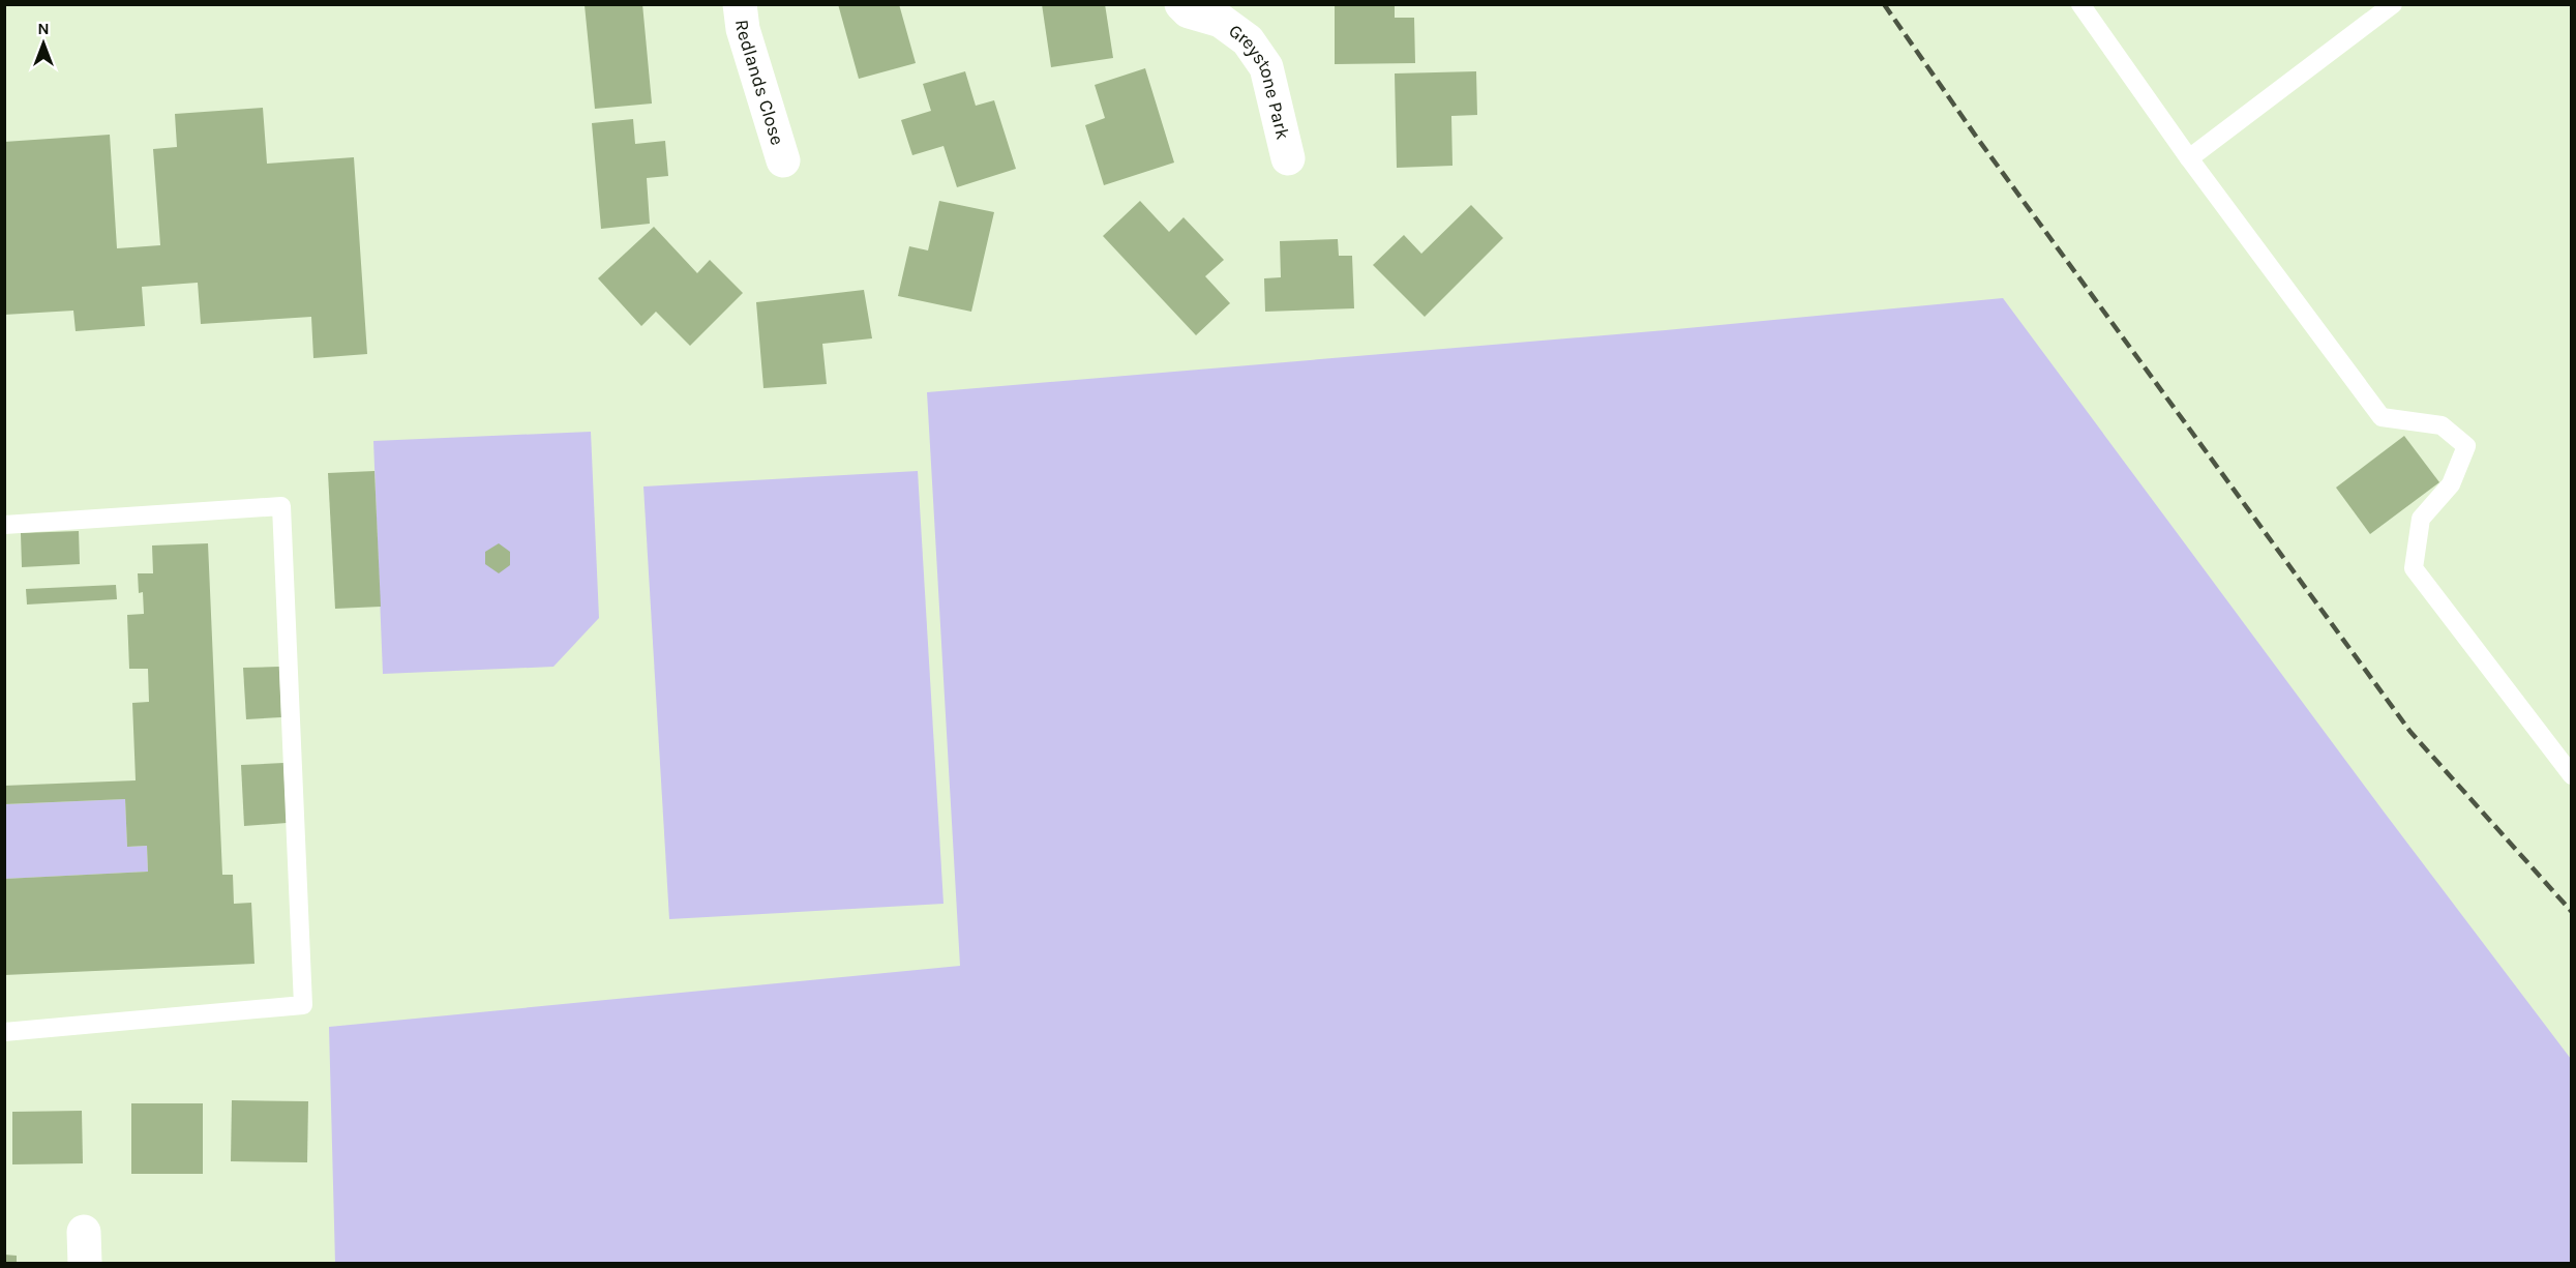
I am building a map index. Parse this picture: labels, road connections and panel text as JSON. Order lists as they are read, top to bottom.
{
  "streets": {
    "street": ["Redlands Close", "Greystone Park"]
  },
  "north": "top"
}
